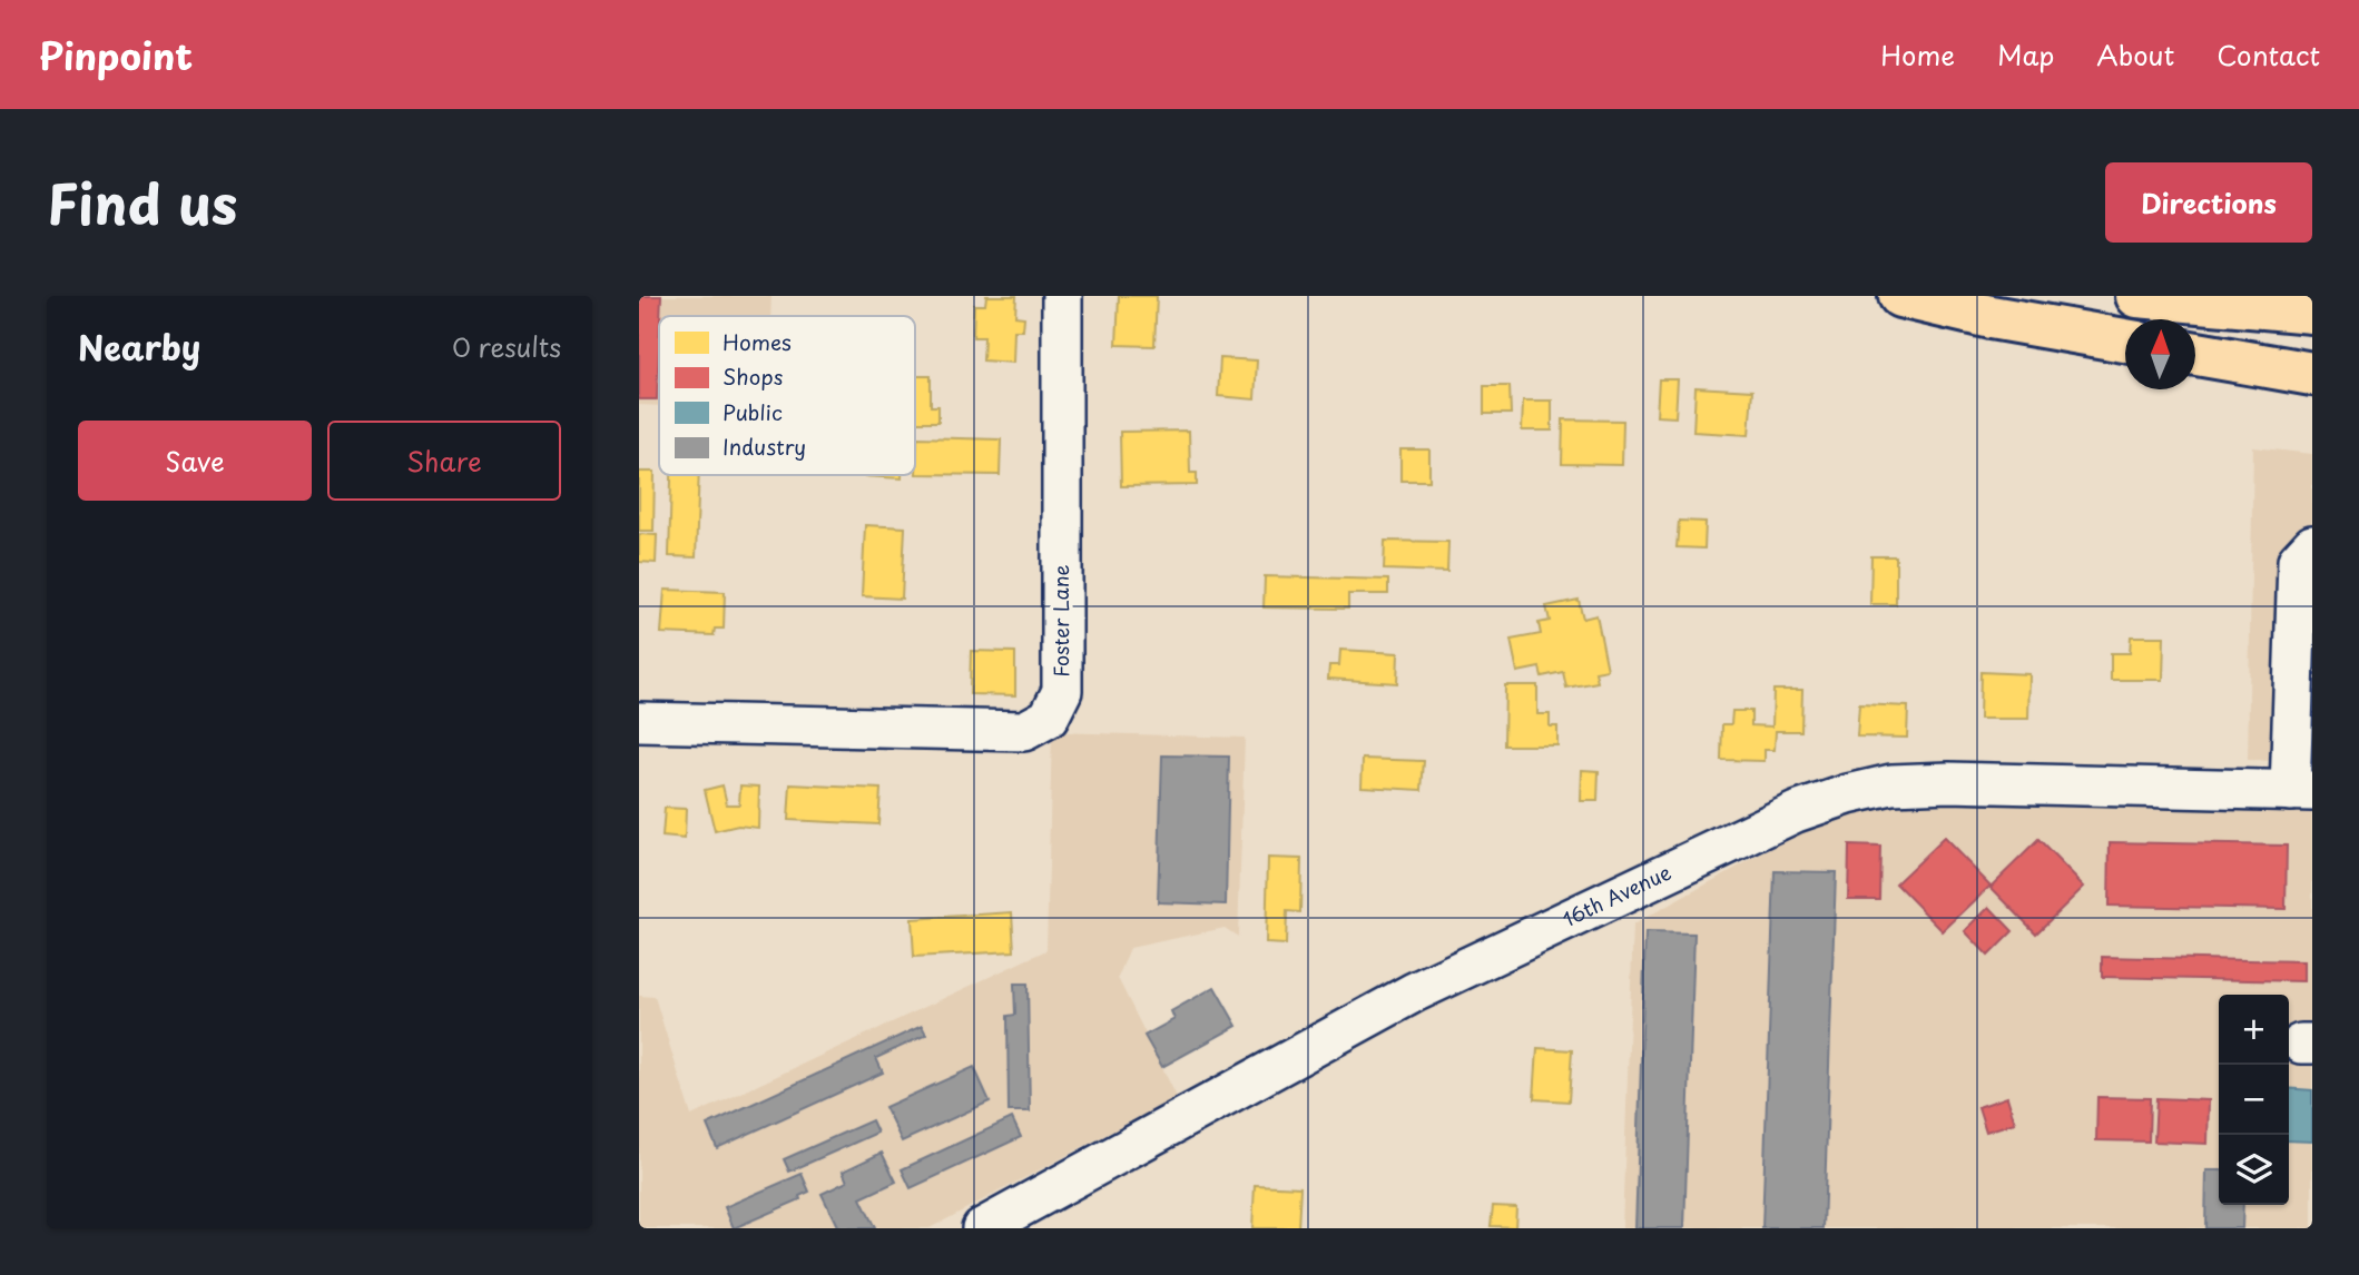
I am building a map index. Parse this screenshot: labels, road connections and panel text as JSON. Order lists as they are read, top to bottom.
{
  "streets": {
    "street": ["Foster Lane", "16th Avenue"]
  },
  "legend": [
    "Homes",
    "Shops",
    "Public",
    "Industry"
  ],
  "north": "top",
  "page": {
    "header": "Pinpoint",
    "nav": [
      "Home",
      "Map",
      "About",
      "Contact"
    ],
    "title": "Find us",
    "buttons": [
      "Directions",
      ["Save", "Share"]
    ],
    "heading": ["Nearby", "0 results"],
    "map_buttons": ["+", "−"]
  }
}
